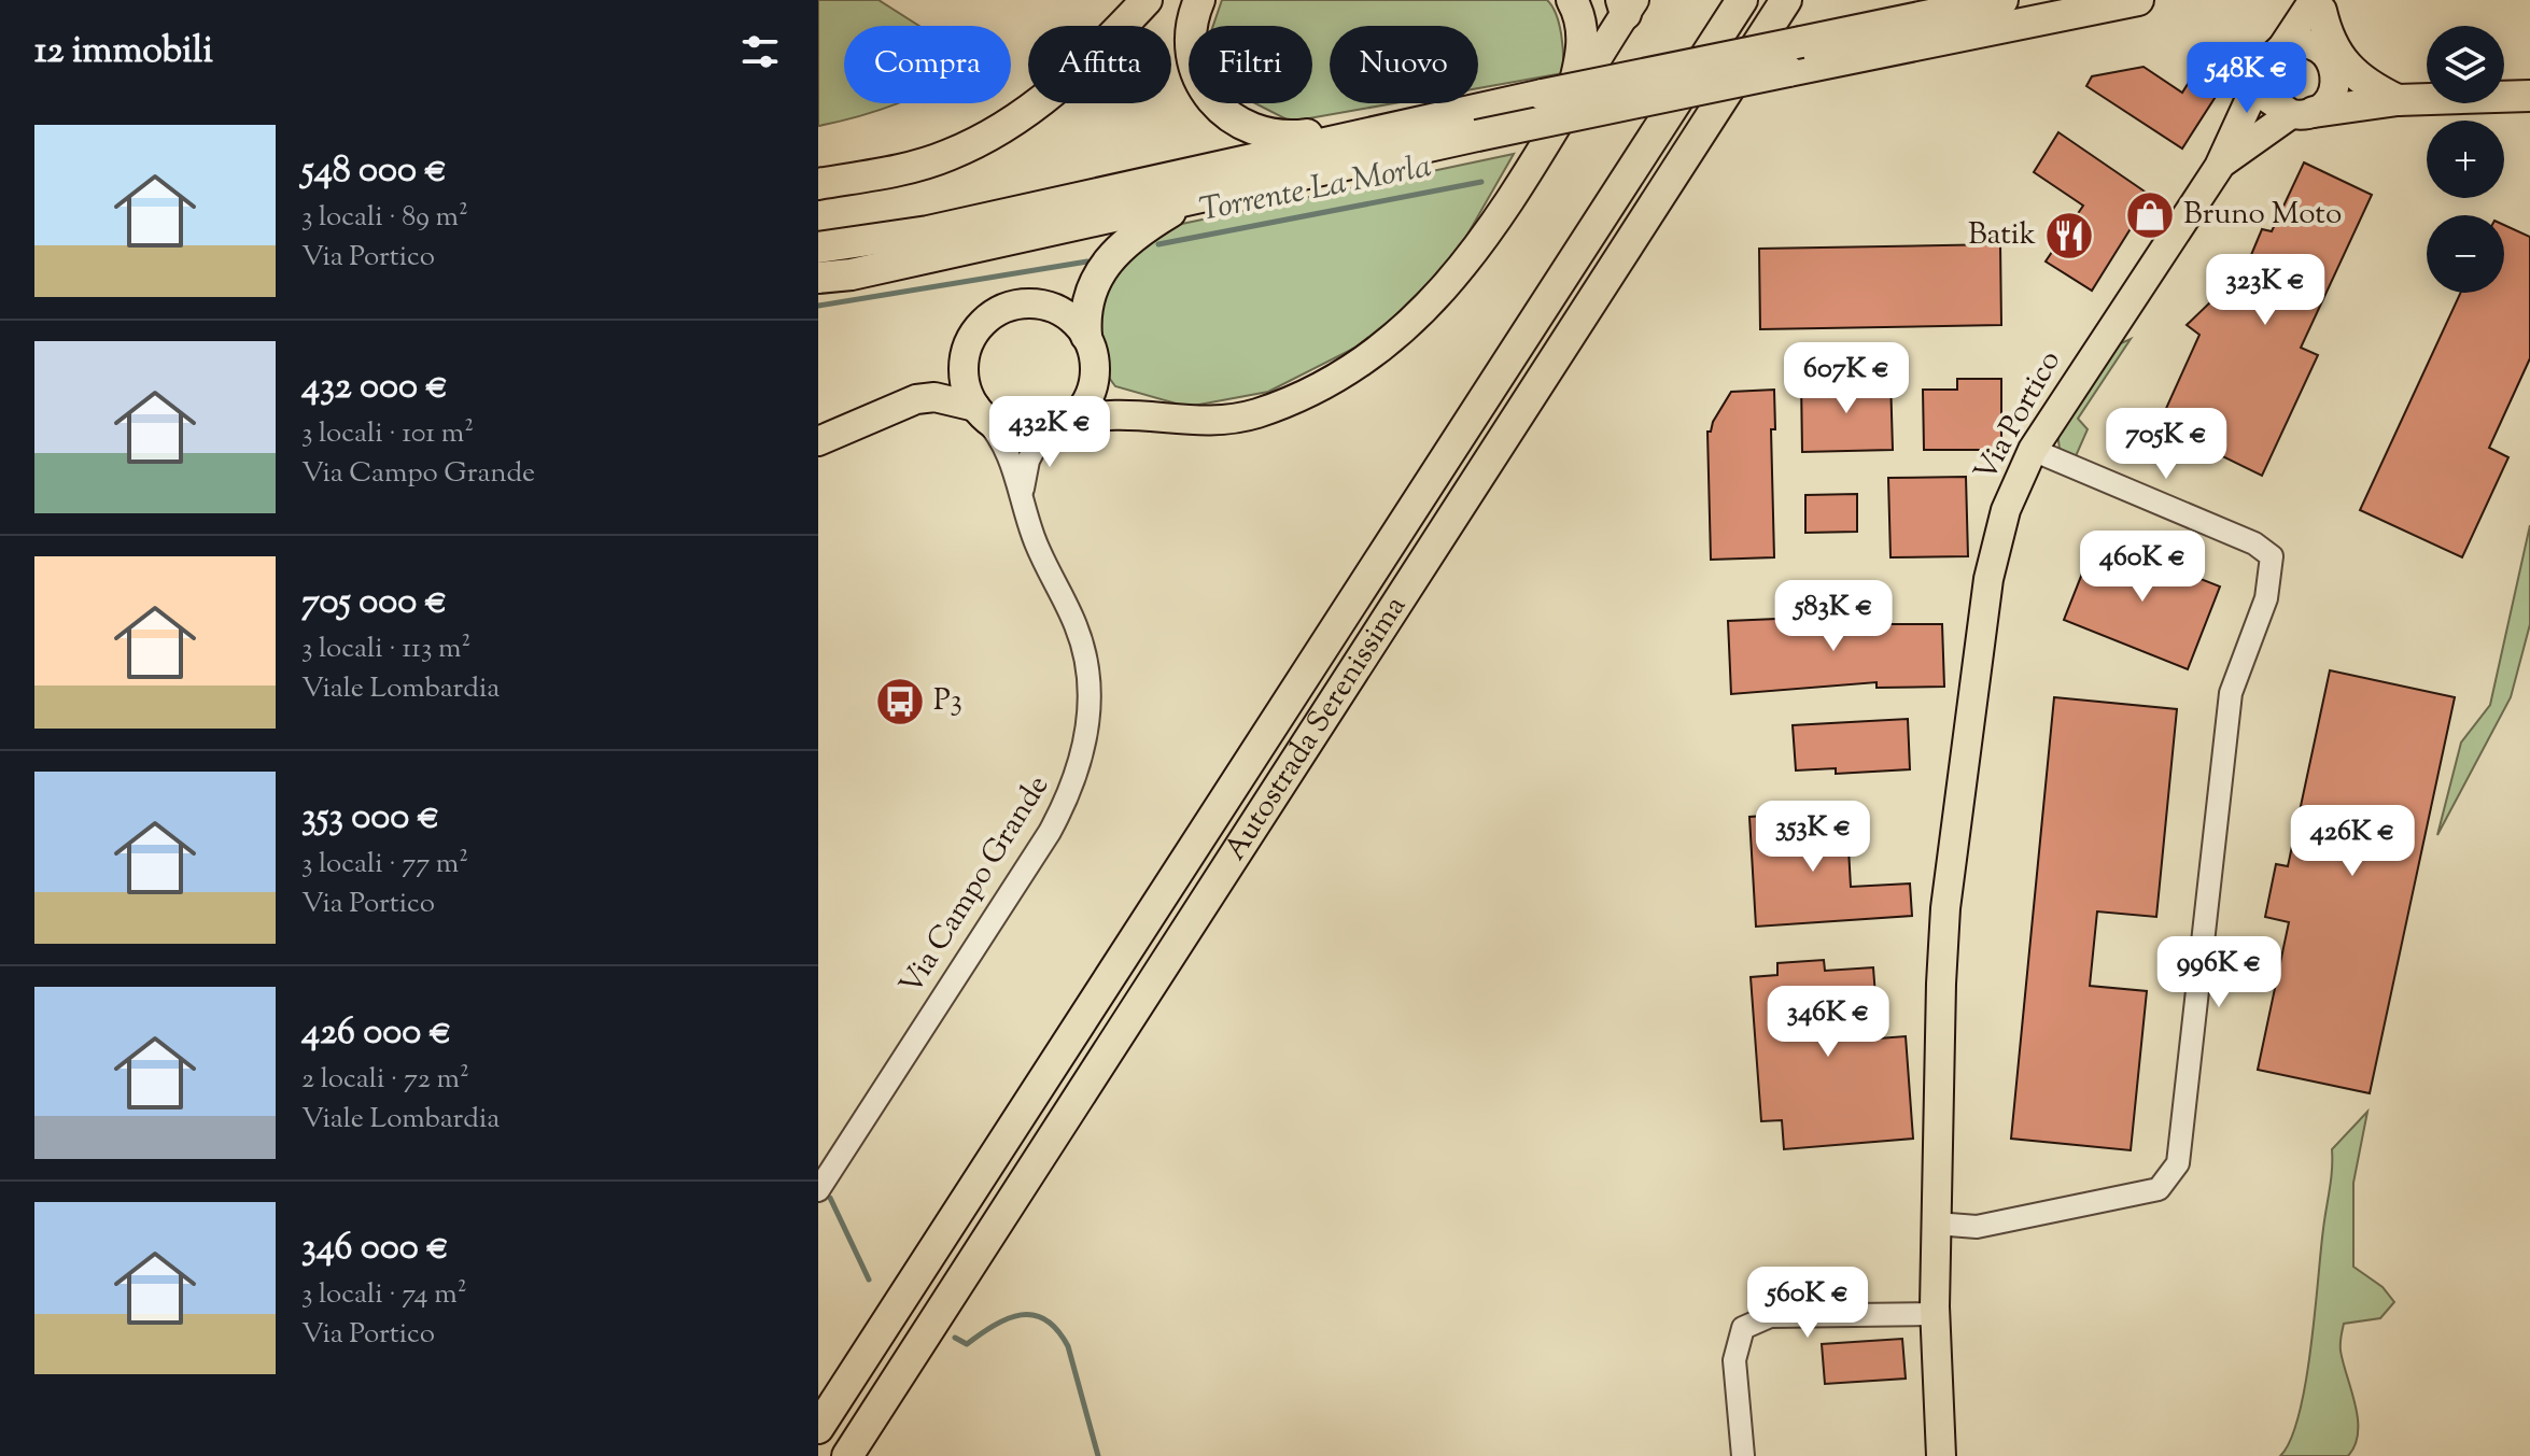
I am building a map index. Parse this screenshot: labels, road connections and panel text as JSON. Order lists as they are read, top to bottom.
{
  "streets": {
    "highway": ["Autostrada Serenissima"],
    "main road": ["Via Portico"],
    "street": ["Via Campo Grande"]
  },
  "water": ["Torrente La Morla"],
  "places": {
    "shop": ["Bruno Moto"],
    "restaurant": ["Batik"],
    "bus stop": ["P3"]
  },
  "page": {
    "heading": "12 immobili",
    "map_buttons": ["+", "−"],
    "chip": [
      "Compra",
      "Affitta",
      "Filtri",
      "Nuovo"
    ],
    "price": [
      "548K €",
      "323K €",
      "607K €",
      "432K €",
      "705K €",
      "460K €",
      "583K €",
      "353K €",
      "426K €",
      "996K €",
      "346K €",
      "560K €"
    ],
    "list": [
      {
        "name": "548 000 €",
        "note": "3 locali · 89 m² · Via Portico"
      },
      {
        "name": "432 000 €",
        "note": "3 locali · 101 m² · Via Campo Grande"
      },
      {
        "name": "705 000 €",
        "note": "3 locali · 113 m² · Viale Lombardia"
      },
      {
        "name": "353 000 €",
        "note": "3 locali · 77 m² · Via Portico"
      },
      {
        "name": "426 000 €",
        "note": "2 locali · 72 m² · Viale Lombardia"
      },
      {
        "name": "346 000 €",
        "note": "3 locali · 74 m² · Via Portico"
      }
    ]
  }
}
